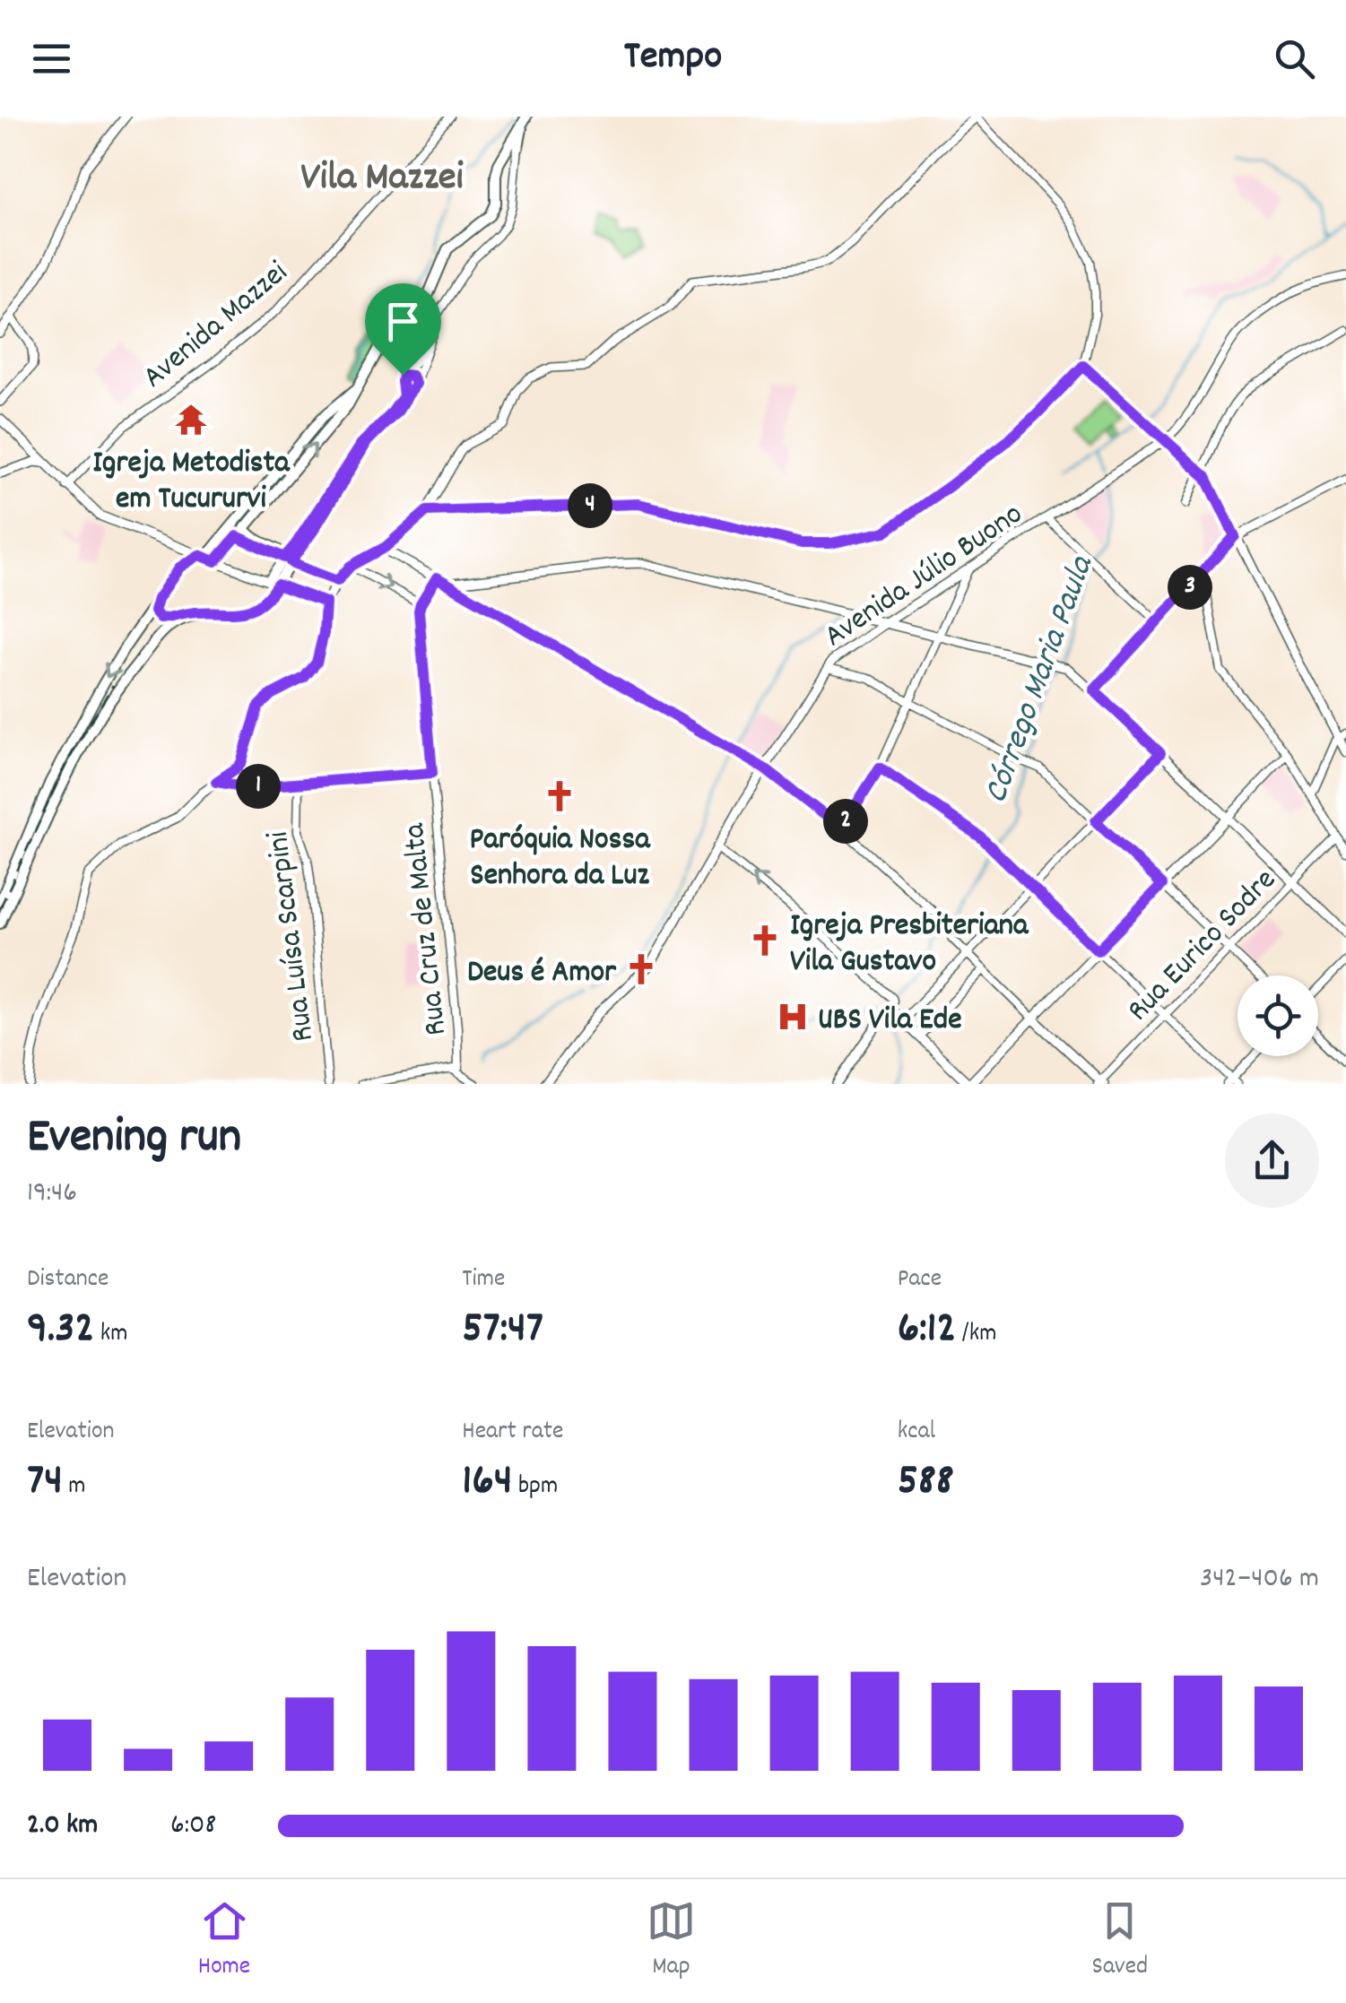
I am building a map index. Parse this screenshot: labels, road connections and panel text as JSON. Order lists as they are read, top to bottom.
{
  "streets": {
    "main road": ["Avenida Júlio Buono"],
    "street": [
      "Avenida Mazzei",
      "Rua Cruz de Malta",
      "Rua Luísa Scarpini",
      "Rua Eurico Sodre"
    ]
  },
  "districts": ["Vila Mazzei"],
  "water": ["Córrego Maria Paula"],
  "places": {
    "temple": ["Igreja Metodista em Tucururvi"],
    "church": ["Paróquia Nossa Senhora da Luz", "Igreja Presbiteriana Vila Gustavo", "Deus é Amor"],
    "hospital": ["UBS Vila Ede"]
  },
  "page": {
    "header": "Tempo",
    "pins": [
      "4",
      "3",
      "1",
      "2"
    ],
    "heading": ["Evening run", "19:46"],
    "stats": [
      ["Distance", "9.32 km"],
      ["Time", "57:47"],
      ["Pace", "6:12 /km"],
      ["Elevation", "74 m"],
      ["Heart rate", "164 bpm"],
      ["kcal", "588"]
    ],
    "chart": ["Elevation", "342–406 m"],
    "list": [
      {
        "name": "2.0 km",
        "note": "6:08"
      }
    ],
    "tabs": ["Home", "Map", "Saved"]
  }
}
